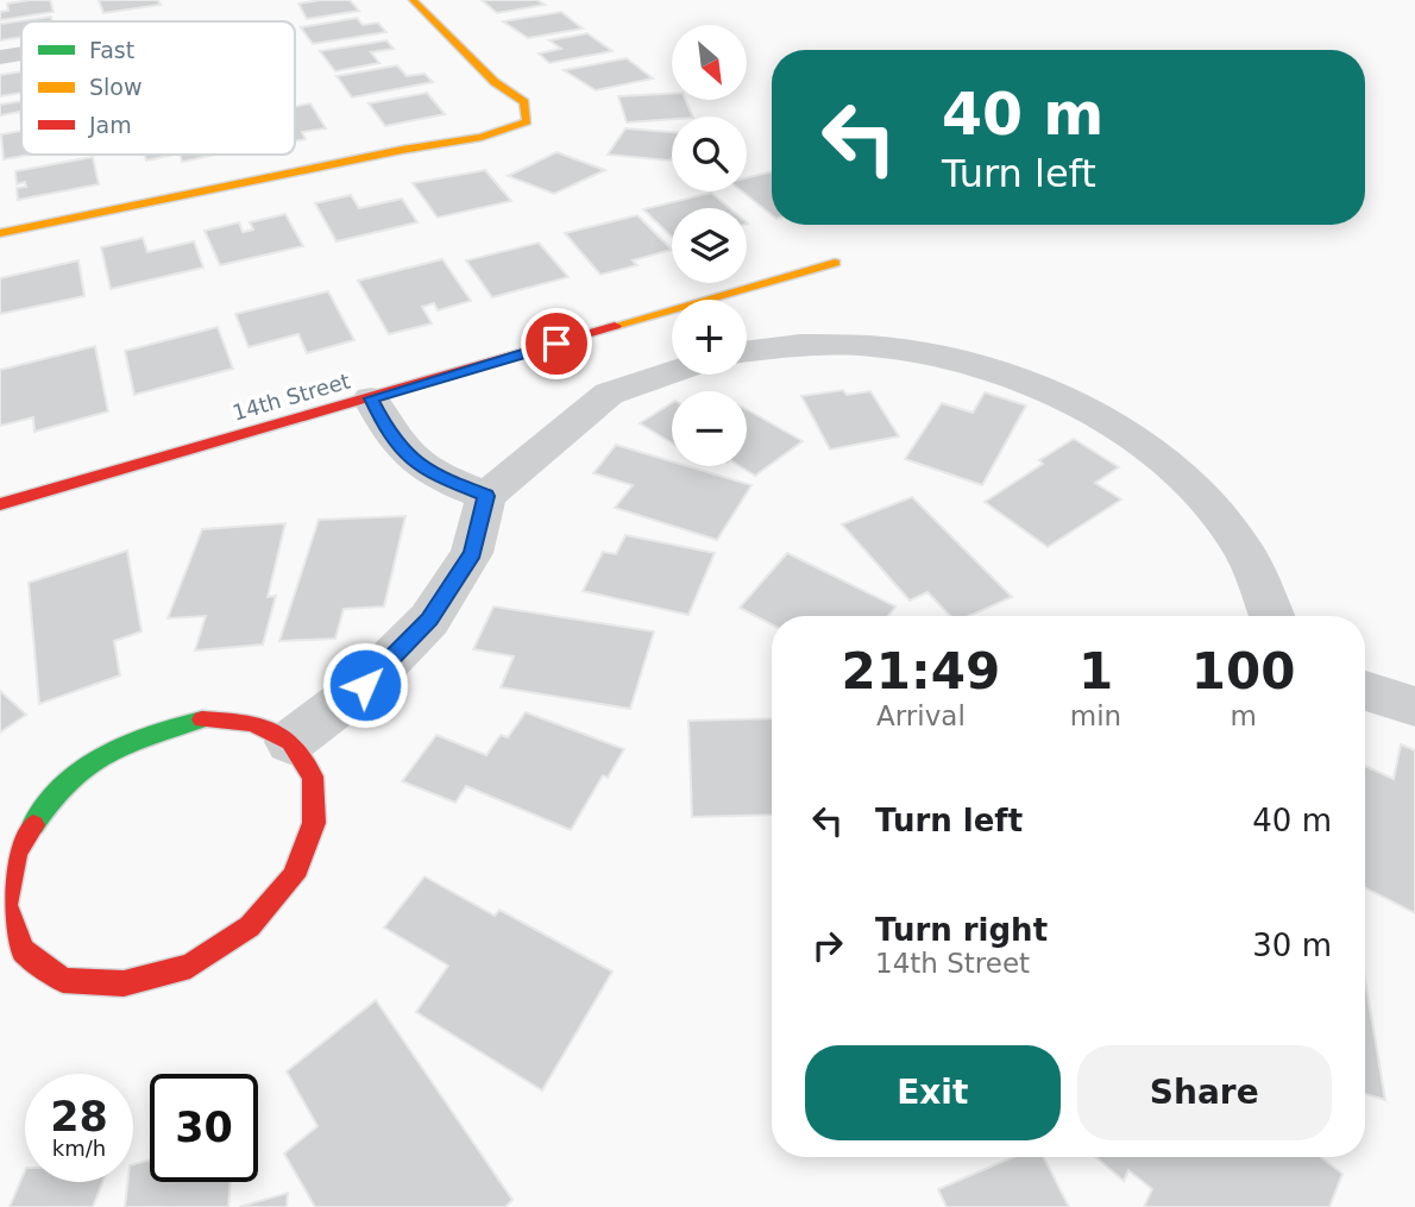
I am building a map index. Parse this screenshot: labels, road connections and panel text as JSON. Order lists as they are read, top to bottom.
{
  "streets": {
    "street": ["14th Street"]
  },
  "legend": ["Fast", "Slow", "Jam"],
  "north": "bottom right",
  "page": {
    "map_buttons": ["+", "−"],
    "turn": ["40 m", "Turn left"],
    "eta": [
      "21:49",
      "Arrival",
      "1",
      "min",
      "100",
      "m"
    ],
    "list": [
      {
        "name": "Turn left",
        "value": "40 m"
      },
      {
        "name": "Turn right",
        "note": "14th Street",
        "value": "30 m"
      }
    ],
    "buttons": ["Exit", "Share"],
    "speed": "28 km/h",
    "limit": "30"
  }
}
